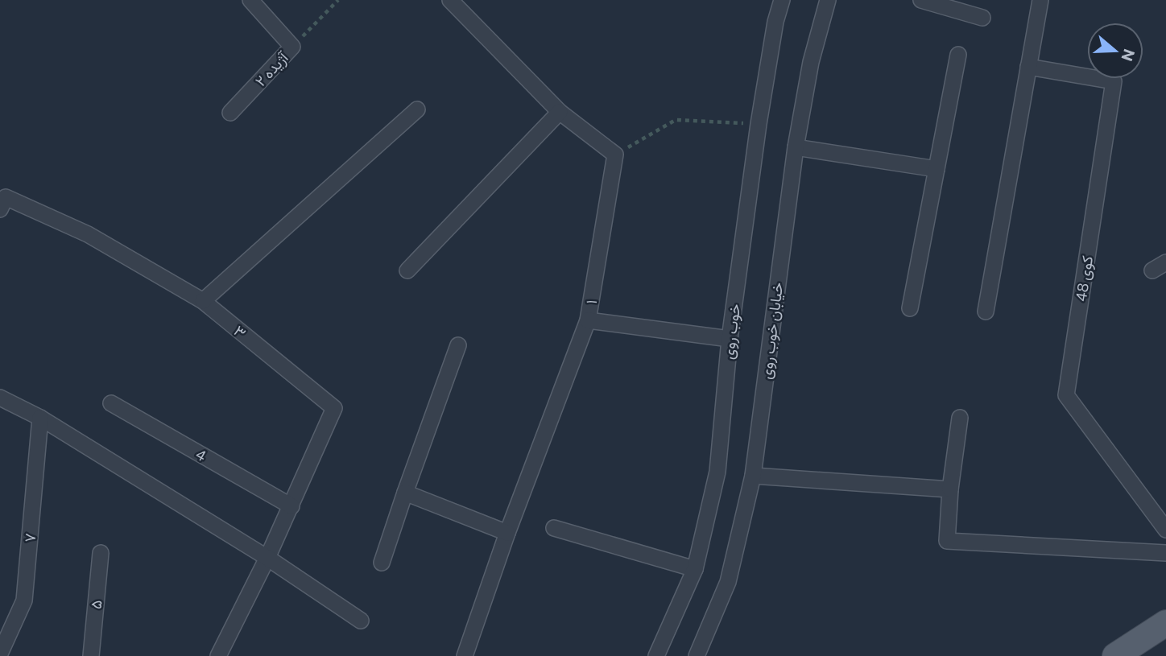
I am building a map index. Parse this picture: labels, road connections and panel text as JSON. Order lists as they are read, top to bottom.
{
  "streets": {
    "street": [
      "آژیده ۲",
      "کوی 48",
      "۱",
      "خیابان خوب روی",
      "۳",
      "خوب روی",
      "4",
      "۷",
      "۵"
    ]
  },
  "crossings": [
    ["۳", "4"]
  ],
  "north": "right"
}
